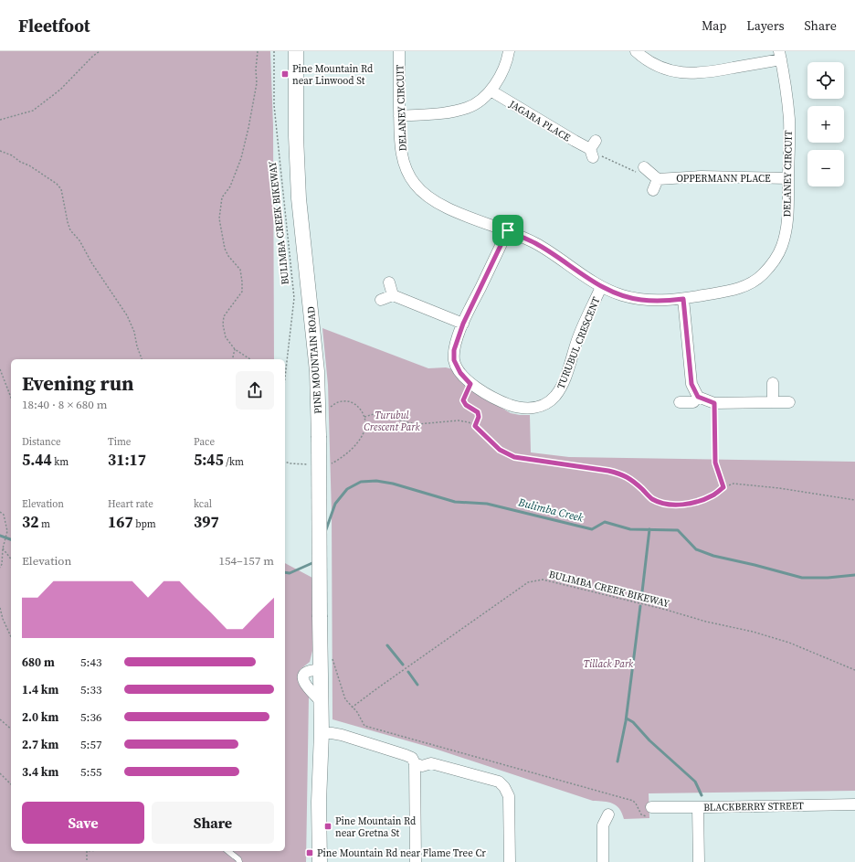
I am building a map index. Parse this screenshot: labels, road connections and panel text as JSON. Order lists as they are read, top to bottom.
{
  "streets": {
    "main road": ["PINE MOUNTAIN ROAD"],
    "street": [
      "DELANEY CIRCUIT",
      "JAGARA PLACE",
      "OPPERMANN PLACE",
      "TURUBUL CRESCENT",
      "BLACKBERRY STREET"
    ],
    "path": ["BULIMBA CREEK BIKEWAY"]
  },
  "crossings": [
    ["DELANEY CIRCUIT", "OPPERMANN PLACE"],
    ["DELANEY CIRCUIT", "TURUBUL CRESCENT"]
  ],
  "water": ["Bulimba Creek"],
  "parks": ["Turubul Crescent Park", "Tillack Park"],
  "places": {
    "transit": ["Pine Mountain Rd near Linwood St", "Pine Mountain Rd near Gretna St", "Pine Mountain Rd near Flame Tree Cr"]
  },
  "page": {
    "header": "Fleetfoot",
    "nav": ["Map", "Layers", "Share"],
    "map_buttons": ["+", "−"],
    "heading": ["Evening run", "18:40 · 8 × 680 m"],
    "stats": [
      ["Distance", "5.44 km"],
      ["Time", "31:17"],
      ["Pace", "5:45 /km"],
      ["Elevation", "32 m"],
      ["Heart rate", "167 bpm"],
      ["kcal", "397"]
    ],
    "chart": ["Elevation", "154–157 m"],
    "list": [
      {
        "name": "680 m",
        "note": "5:43"
      },
      {
        "name": "1.4 km",
        "note": "5:33"
      },
      {
        "name": "2.0 km",
        "note": "5:36"
      },
      {
        "name": "2.7 km",
        "note": "5:57"
      },
      {
        "name": "3.4 km",
        "note": "5:55"
      }
    ],
    "buttons": ["Save", "Share"]
  }
}
